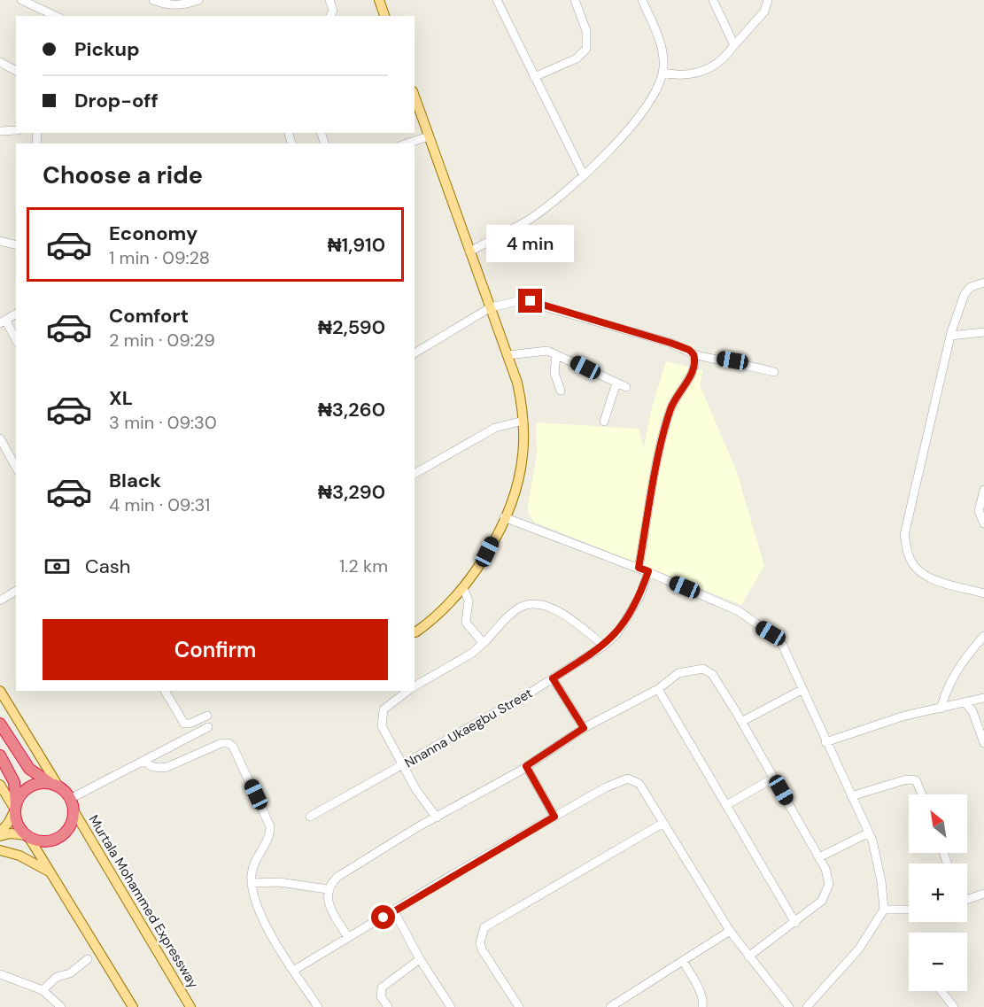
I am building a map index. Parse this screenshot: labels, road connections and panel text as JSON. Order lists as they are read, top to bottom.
{
  "streets": {
    "main road": ["Murtala Mohammed Expressway"],
    "street": ["Nnanna Ukaegbu Street"]
  },
  "north": "top left",
  "page": {
    "banner": ["Pickup", "Drop-off"],
    "heading": "Choose a ride",
    "list": [
      {
        "name": "Economy",
        "note": "1 min · 09:28",
        "value": "₦1,910"
      },
      {
        "name": "Comfort",
        "note": "2 min · 09:29",
        "value": "₦2,590"
      },
      {
        "name": "XL",
        "note": "3 min · 09:30",
        "value": "₦3,260"
      },
      {
        "name": "Black",
        "note": "4 min · 09:31",
        "value": "₦3,290"
      }
    ],
    "bubble": "4 min",
    "pay": ["Cash", "1.2 km"],
    "buttons": "Confirm",
    "map_buttons": ["+", "−"]
  }
}
